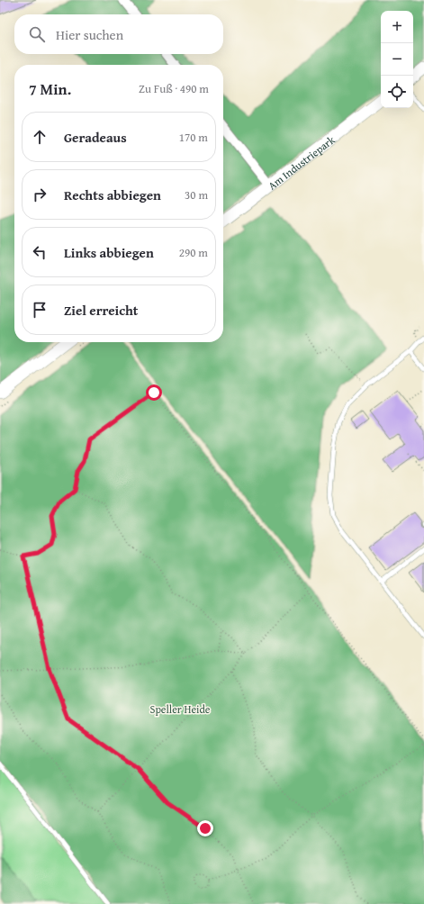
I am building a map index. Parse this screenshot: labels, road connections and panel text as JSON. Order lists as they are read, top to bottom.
{
  "streets": {
    "street": ["Am Industriepark"]
  },
  "parks": ["Speller Heide"],
  "page": {
    "map_buttons": ["+", "−"],
    "search": "Hier suchen",
    "heading": ["7 Min.", "Zu Fuß · 490 m"],
    "list": [
      ["Geradeaus", "170 m"],
      ["Rechts abbiegen", "30 m"],
      ["Links abbiegen", "290 m"],
      "Ziel erreicht"
    ]
  }
}
